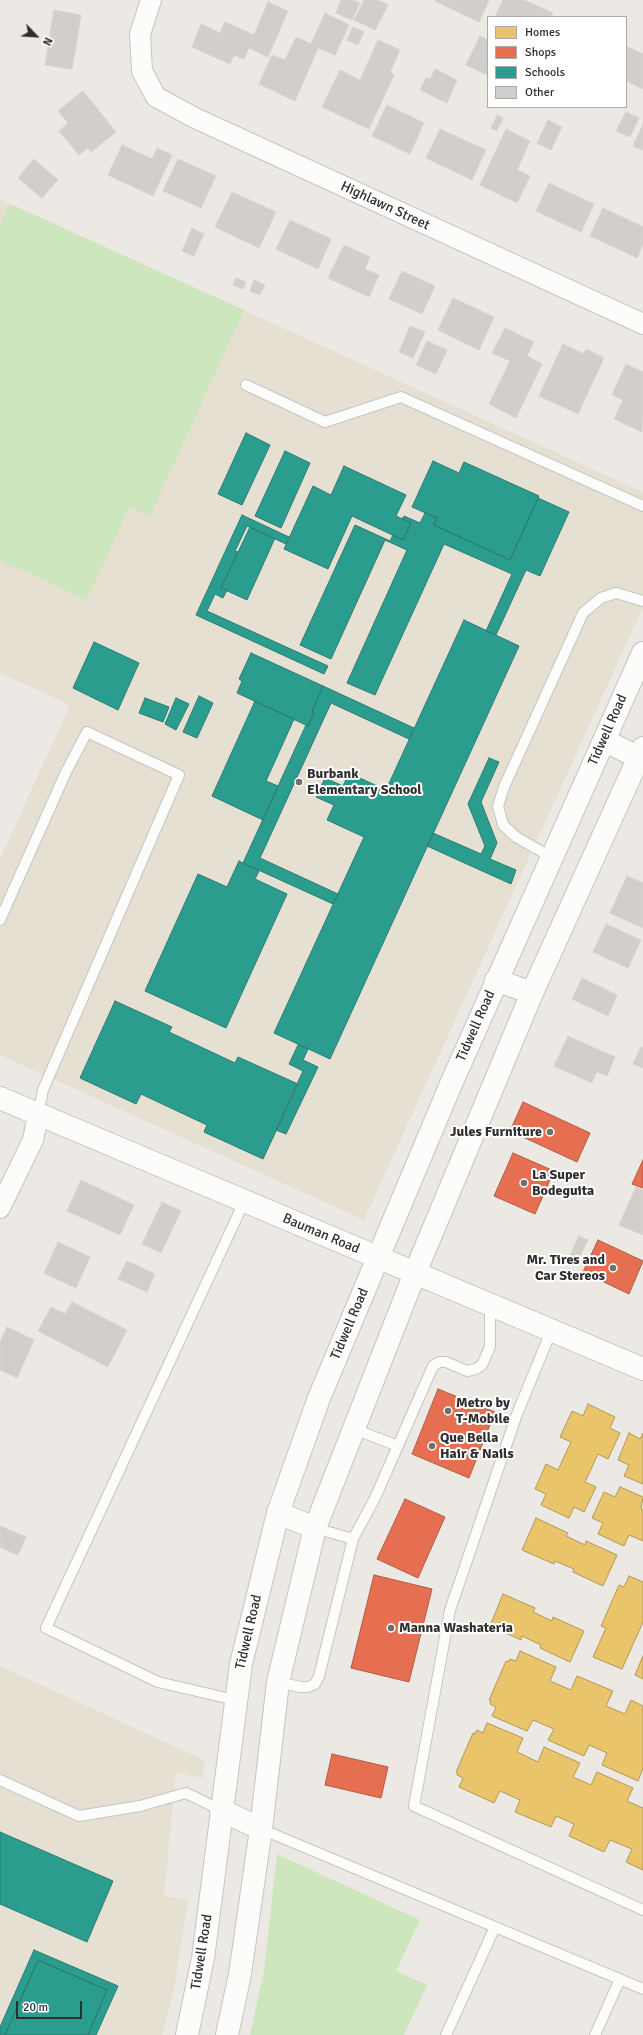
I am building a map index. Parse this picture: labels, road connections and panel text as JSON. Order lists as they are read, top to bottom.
{
  "streets": {
    "main road": ["Tidwell Road", "Bauman Road"],
    "street": ["Highlawn Street"]
  },
  "crossings": [
    ["Tidwell Road", "Bauman Road"]
  ],
  "places": [
    "Burbank Elementary School",
    "Jules Furniture",
    "La Super Bodeguita",
    "Mr. Tires and Car Stereos",
    "Metro by T-Mobile",
    "Que Bella Hair & Nails",
    "Manna Washateria"
  ],
  "legend": [
    "Homes",
    "Shops",
    "Schools",
    "Other"
  ],
  "scale_bar": "20 m",
  "north": "bottom right"
}
